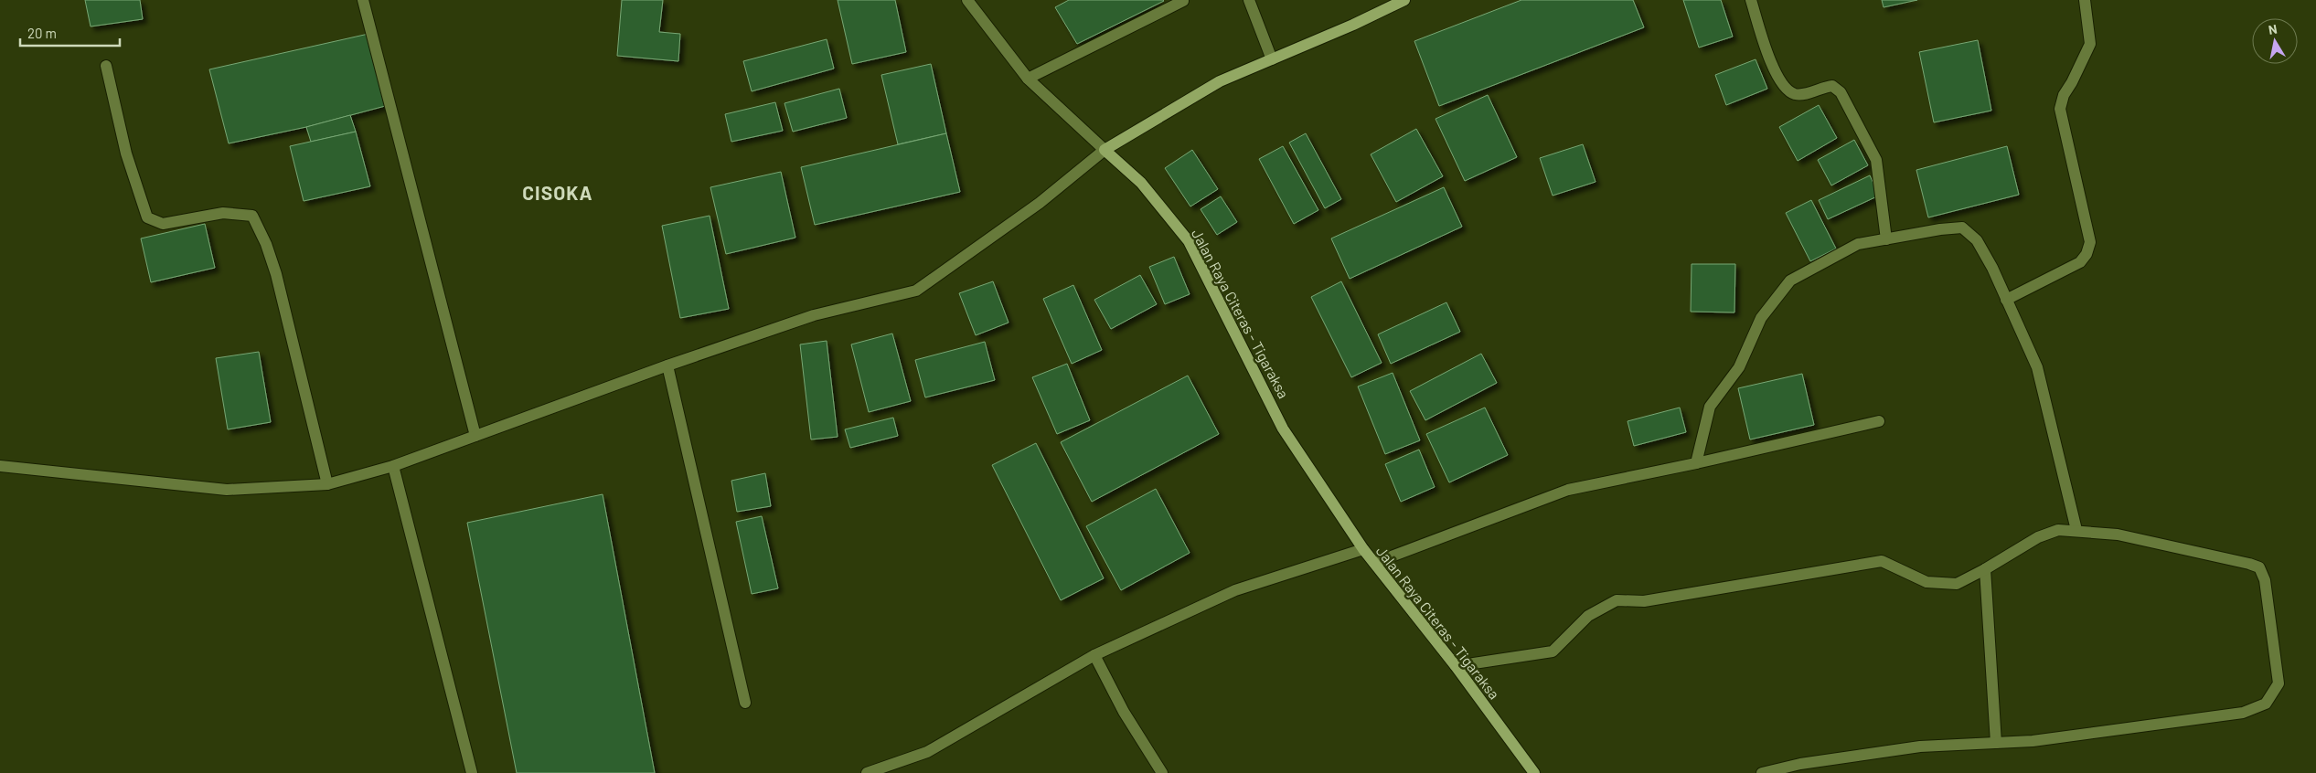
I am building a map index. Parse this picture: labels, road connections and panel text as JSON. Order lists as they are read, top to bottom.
{
  "streets": {
    "main road": ["Jalan Raya Citeras - Tigaraksa"]
  },
  "districts": ["CISOKA"],
  "scale_bar": "20 m",
  "north": "top"
}
